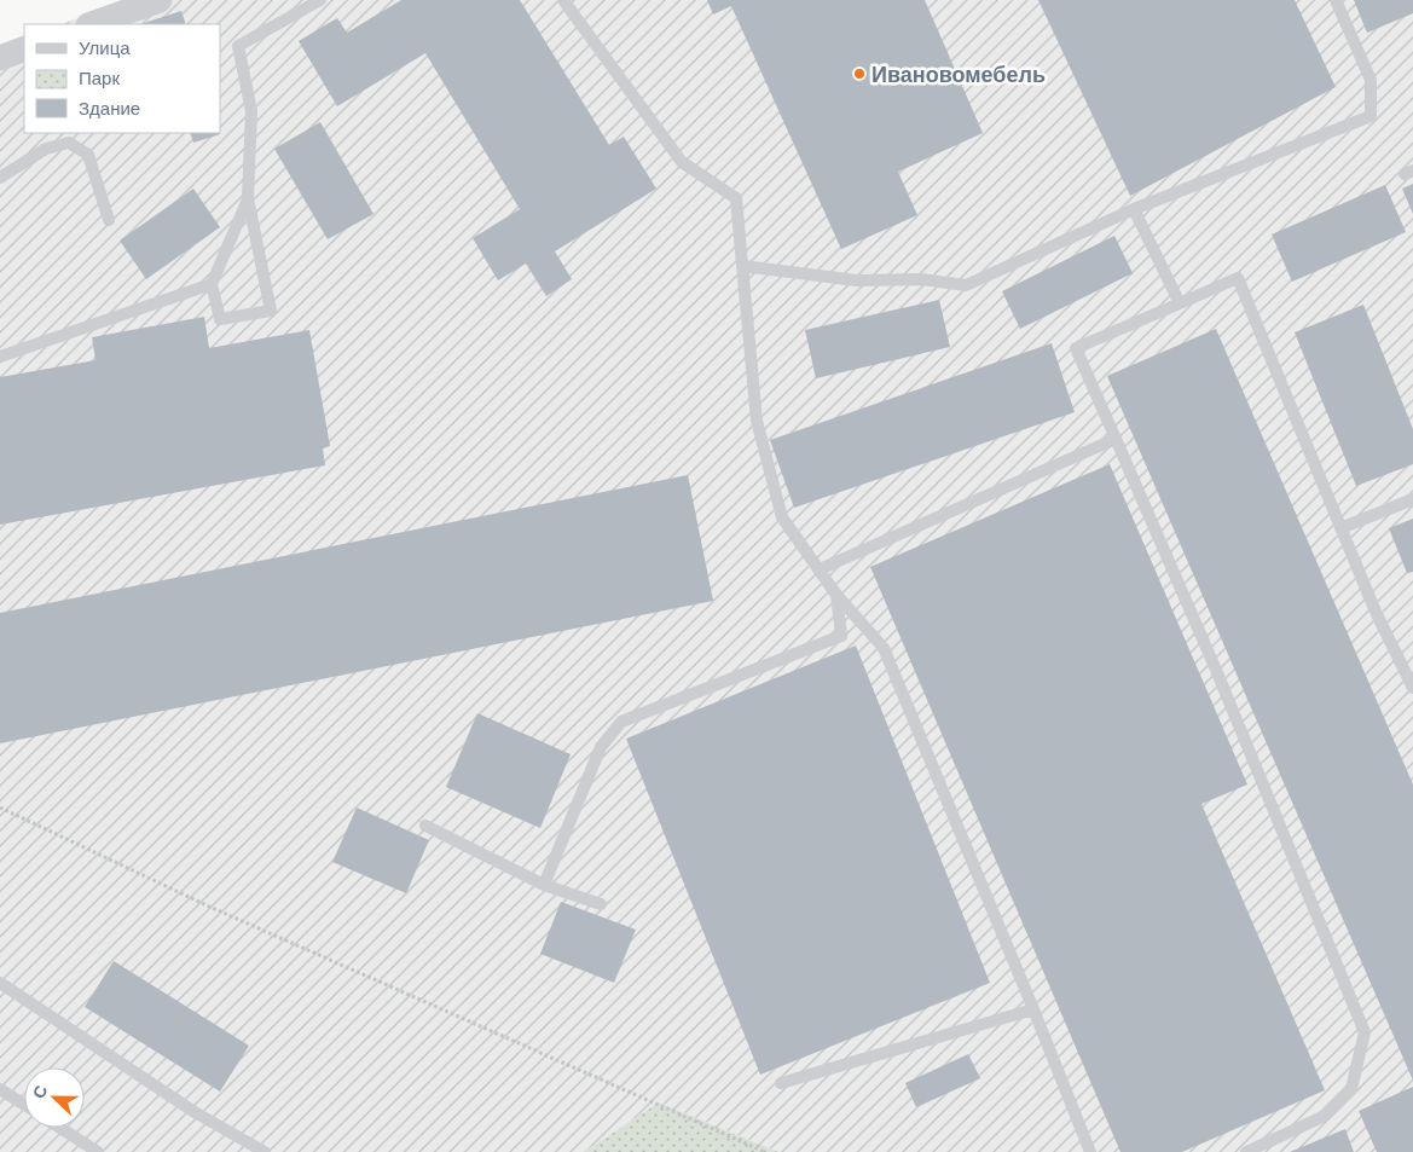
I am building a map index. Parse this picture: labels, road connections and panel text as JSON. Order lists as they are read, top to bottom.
{
  "places": ["Ивановомебель"],
  "legend": ["Улица", "Парк", "Здание"],
  "north": "left"
}
